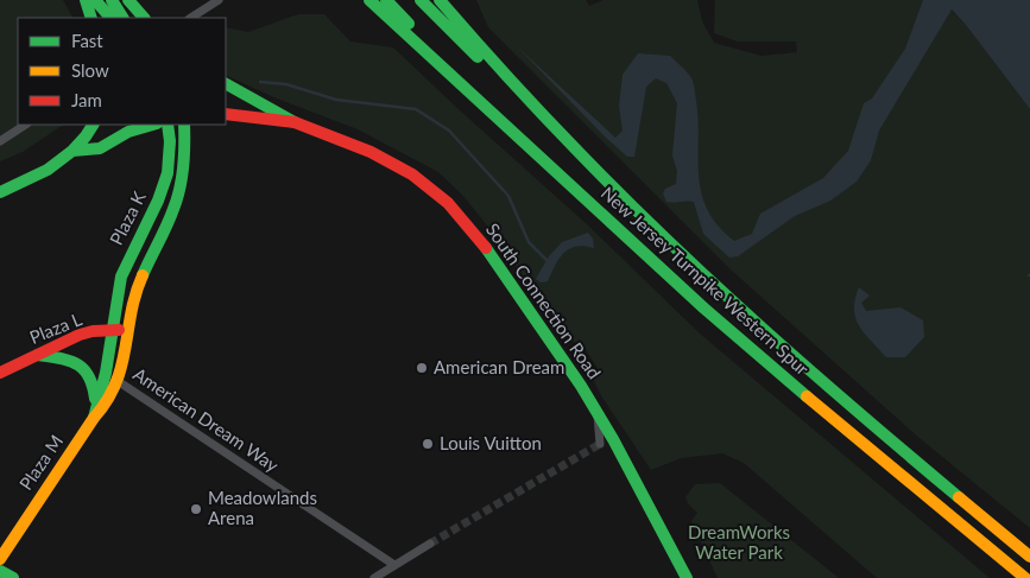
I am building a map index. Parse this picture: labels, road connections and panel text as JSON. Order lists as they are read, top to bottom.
{
  "streets": {
    "main road": [
      "Plaza K",
      "New Jersey Turnpike Western Spur",
      "South Connection Road",
      "Plaza L",
      "Plaza M"
    ],
    "street": ["American Dream Way"]
  },
  "crossings": [
    ["Plaza K", "Plaza L"],
    ["Plaza K", "Plaza M"],
    ["Plaza L", "Plaza M"],
    ["American Dream Way", "Plaza M"]
  ],
  "parks": ["DreamWorks Water Park"],
  "places": ["American Dream", "Louis Vuitton", "Meadowlands Arena"],
  "legend": ["Fast", "Slow", "Jam"]
}
